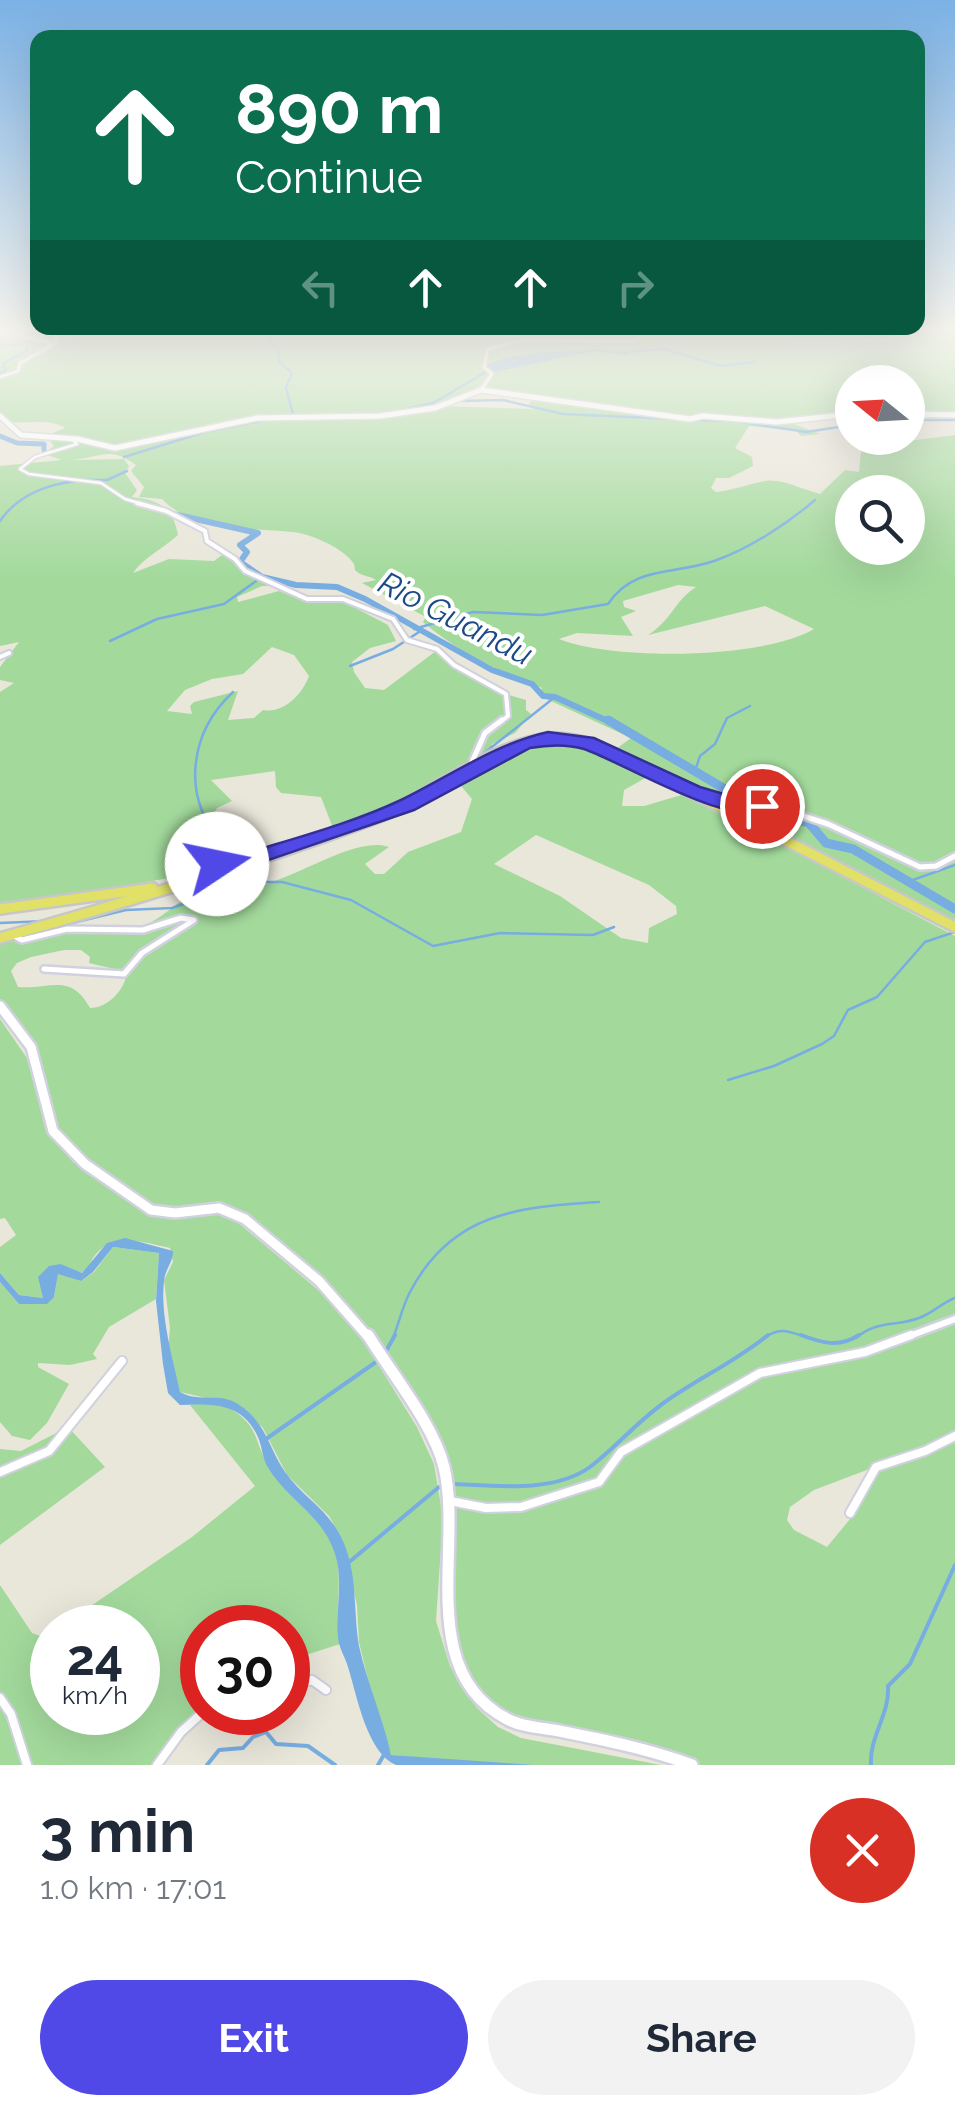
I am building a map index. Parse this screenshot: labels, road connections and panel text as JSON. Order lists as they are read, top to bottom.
{
  "water": ["Rio Guandu"],
  "north": "left",
  "page": {
    "turn": ["890 m", "Continue"],
    "speed": "24 km/h",
    "limit": "30",
    "heading": ["3 min", "1.0 km · 17:01"],
    "buttons": ["Exit", "Share"]
  }
}
